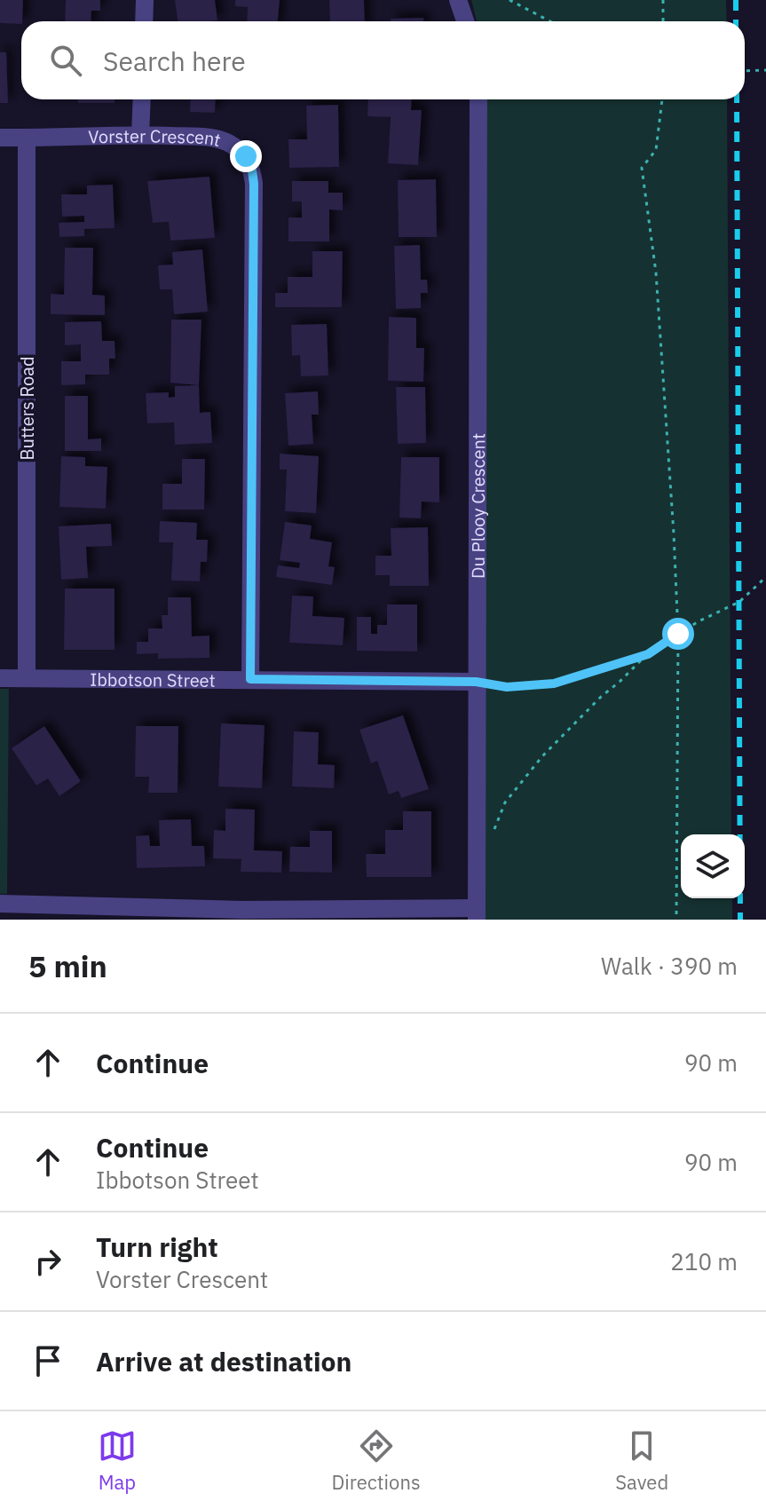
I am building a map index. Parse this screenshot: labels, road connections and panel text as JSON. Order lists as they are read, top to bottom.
{
  "streets": {
    "street": [
      "Vorster Crescent",
      "Butters Road",
      "Du Plooy Crescent",
      "Ibbotson Street"
    ]
  },
  "crossings": [
    ["Vorster Crescent", "Butters Road"],
    ["Vorster Crescent", "Ibbotson Street"],
    ["Butters Road", "Ibbotson Street"],
    ["Du Plooy Crescent", "Ibbotson Street"]
  ],
  "page": {
    "search": "Search here",
    "heading": ["5 min", "Walk · 390 m"],
    "list": [
      ["Continue", "90 m"],
      ["Continue", "Ibbotson Street", "90 m"],
      ["Turn right", "Vorster Crescent", "210 m"],
      "Arrive at destination"
    ],
    "nav": ["Map", "Directions", "Saved"]
  }
}
